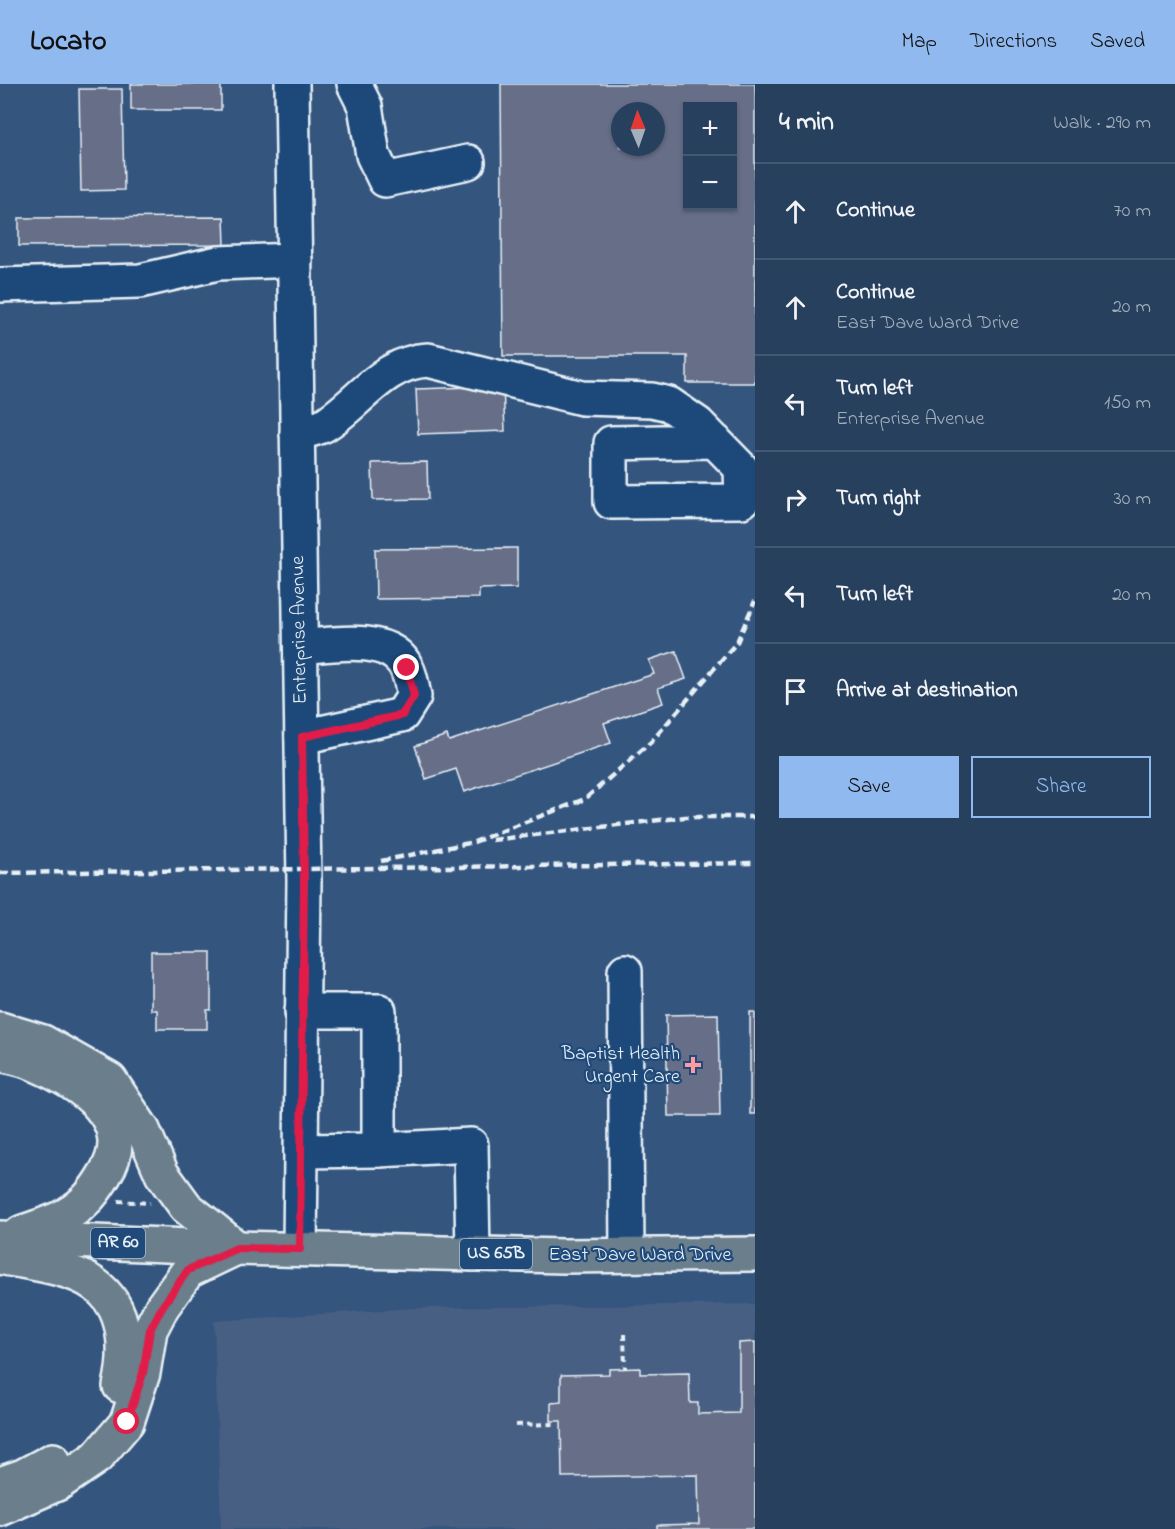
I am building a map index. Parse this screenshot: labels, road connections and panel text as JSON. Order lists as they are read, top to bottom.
{
  "streets": {
    "main road": ["AR 60", "US 65B", "East Dave Ward Drive"],
    "street": ["Enterprise Avenue"]
  },
  "crossings": [
    ["Enterprise Avenue", "East Dave Ward Drive"],
    ["AR 60", "US 65B"],
    ["AR 60", "East Dave Ward Drive"],
    ["US 65B", "East Dave Ward Drive"]
  ],
  "places": {
    "health": ["Baptist Health Urgent Care"]
  },
  "north": "top",
  "page": {
    "header": "Locato",
    "nav": ["Map", "Directions", "Saved"],
    "heading": ["4 min", "Walk · 290 m"],
    "map_buttons": ["+", "−"],
    "list": [
      ["Continue", "70 m"],
      ["Continue", "East Dave Ward Drive", "20 m"],
      ["Turn left", "Enterprise Avenue", "150 m"],
      ["Turn right", "30 m"],
      ["Turn left", "20 m"],
      "Arrive at destination"
    ],
    "buttons": ["Save", "Share"]
  }
}
